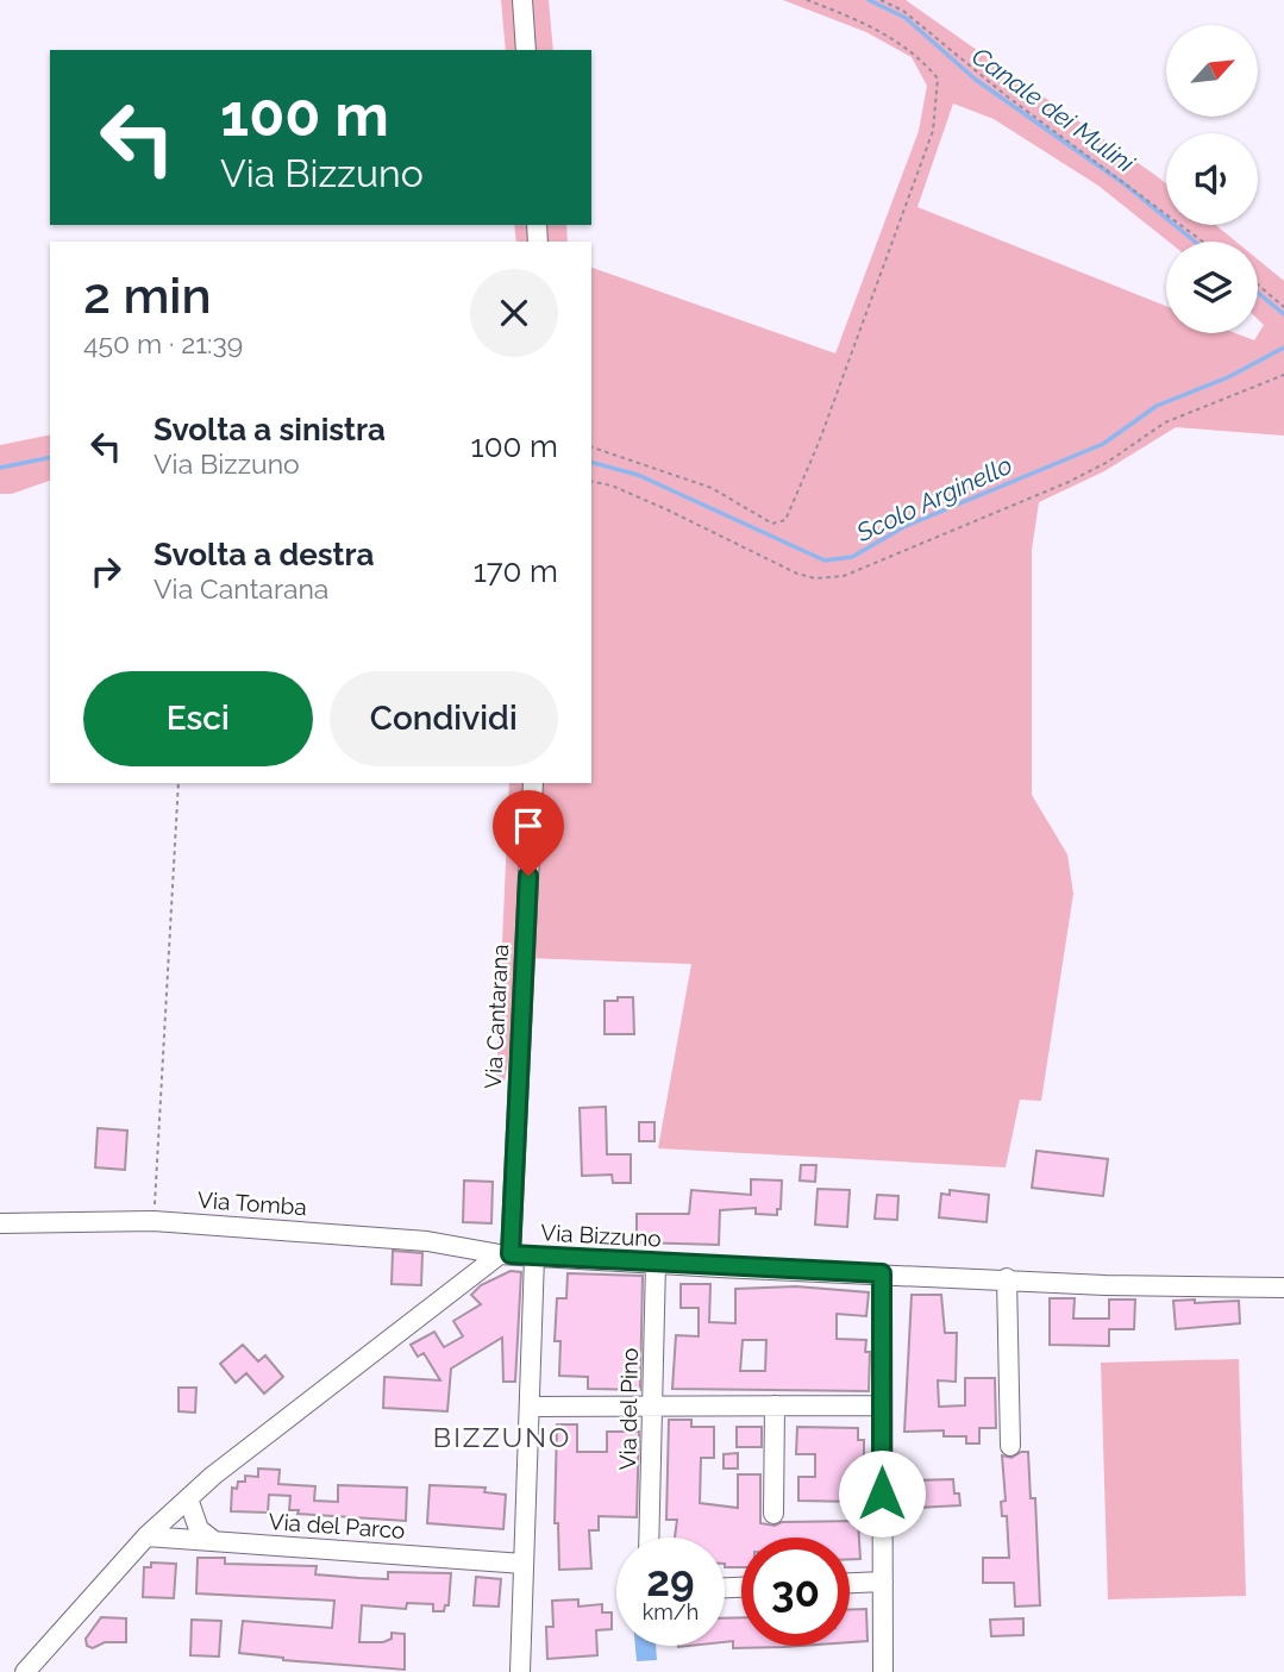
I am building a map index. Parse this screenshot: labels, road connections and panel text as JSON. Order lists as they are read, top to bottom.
{
  "streets": {
    "street": [
      "Via Cantarana",
      "Via Tomba",
      "Via Bizzuno",
      "Via del Pino",
      "Via del Parco"
    ]
  },
  "crossings": [
    ["Via Cantarana", "Via Tomba"],
    ["Via Cantarana", "Via Bizzuno"],
    ["Via Tomba", "Via Bizzuno"],
    ["Via Bizzuno", "Via del Pino"]
  ],
  "districts": ["BIZZUNO"],
  "water": ["Canale dei Mulini", "Scolo Arginello"],
  "north": "top right",
  "page": {
    "turn": ["100 m", "Via Bizzuno"],
    "heading": ["2 min", "450 m · 21:39"],
    "list": [
      {
        "name": "Svolta a sinistra",
        "note": "Via Bizzuno",
        "value": "100 m"
      },
      {
        "name": "Svolta a destra",
        "note": "Via Cantarana",
        "value": "170 m"
      }
    ],
    "buttons": ["Esci", "Condividi"],
    "speed": "29 km/h",
    "limit": "30"
  }
}
